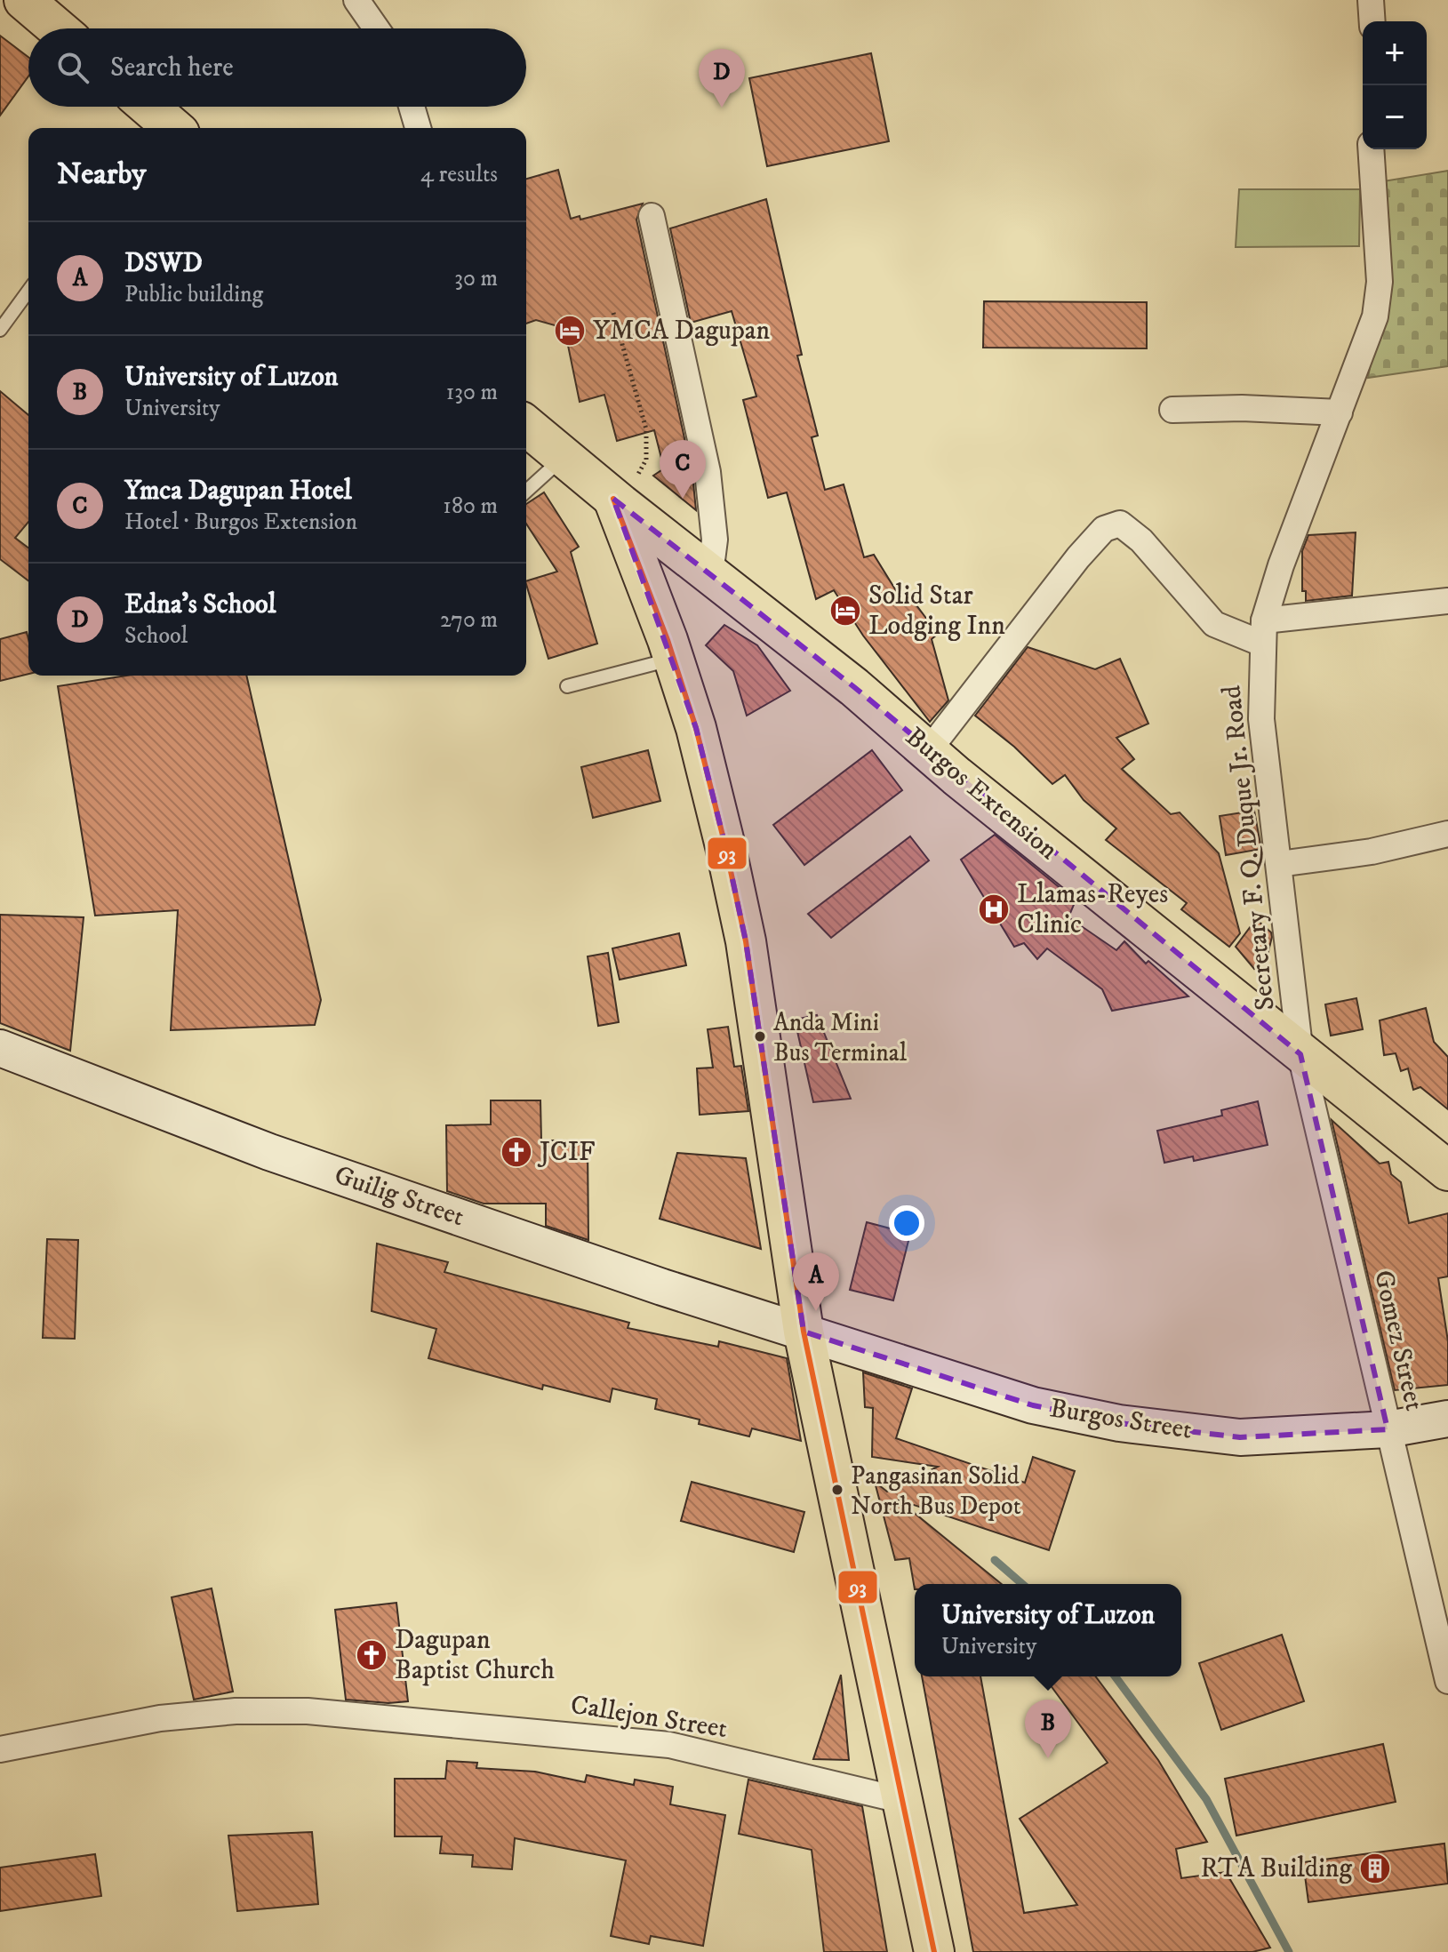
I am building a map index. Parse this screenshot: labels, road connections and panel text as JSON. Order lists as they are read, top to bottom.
{
  "streets": {
    "main road": ["Burgos Extension"],
    "street": [
      "Secretary F. Q. Duque Jr. Road",
      "Guilig Street",
      "Gomez Street",
      "Burgos Street",
      "Callejon Street"
    ]
  },
  "crossings": [
    ["Burgos Extension", "Secretary F. Q. Duque Jr. Road"],
    ["Burgos Extension", "Gomez Street"],
    ["Secretary F. Q. Duque Jr. Road", "Gomez Street"],
    ["Guilig Street", "Burgos Street"],
    ["Gomez Street", "Burgos Street"]
  ],
  "places": {
    "hotel": ["YMCA Dagupan", "Solid Star Lodging Inn"],
    "hospital": ["Llamas-Reyes Clinic"],
    "other": ["Anda Mini Bus Terminal", "Pangasinan Solid North Bus Depot"],
    "church": ["JCIF", "Dagupan Baptist Church"],
    "building": ["RTA Building"]
  },
  "lines": ["transit line 93"],
  "page": {
    "map_buttons": ["+", "−"],
    "search": "Search here",
    "pins": [
      "D",
      "C",
      "A",
      "B"
    ],
    "heading": ["Nearby", "4 results"],
    "list": [
      {
        "mark": "A",
        "name": "DSWD",
        "note": "Public building",
        "value": "30 m"
      },
      {
        "mark": "B",
        "name": "University of Luzon",
        "note": "University",
        "value": "130 m"
      },
      {
        "mark": "C",
        "name": "Ymca Dagupan Hotel",
        "note": "Hotel · Burgos Extension",
        "value": "180 m"
      },
      {
        "mark": "D",
        "name": "Edna's School",
        "note": "School",
        "value": "270 m"
      }
    ],
    "popup": ["University of Luzon", "University"]
  }
}
